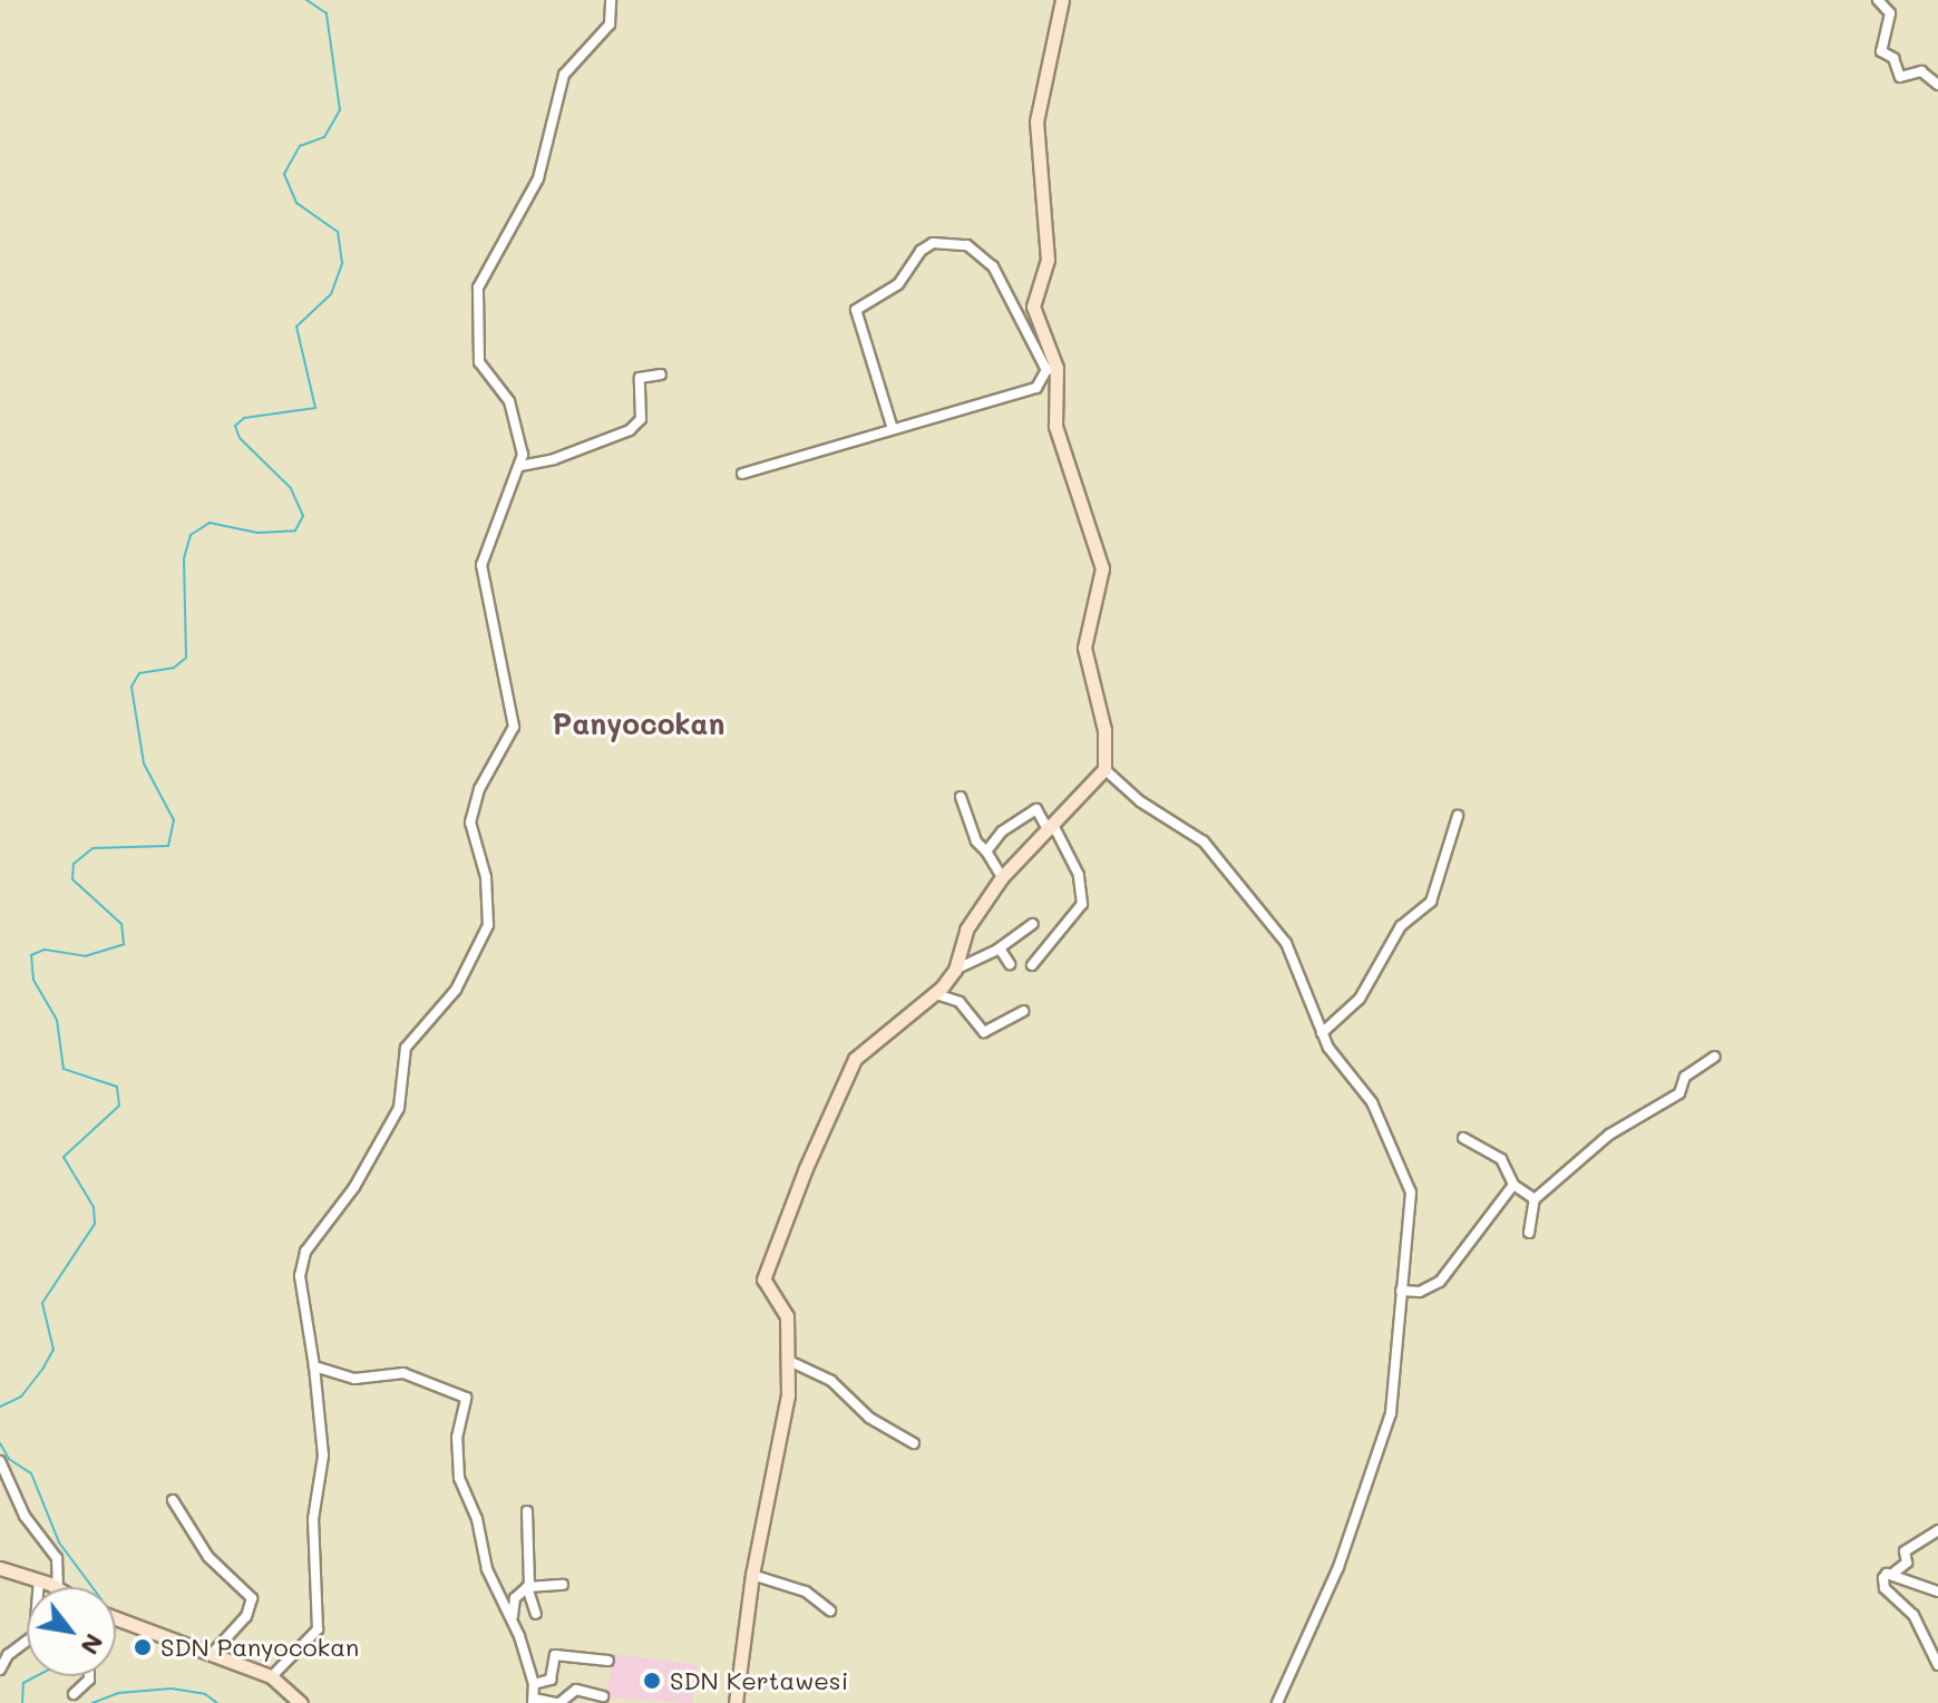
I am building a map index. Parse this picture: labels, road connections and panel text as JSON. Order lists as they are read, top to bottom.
{
  "districts": ["Panyocokan"],
  "places": ["SDN Panyocokan", "SDN Kertawesi"],
  "north": "bottom right"
}
